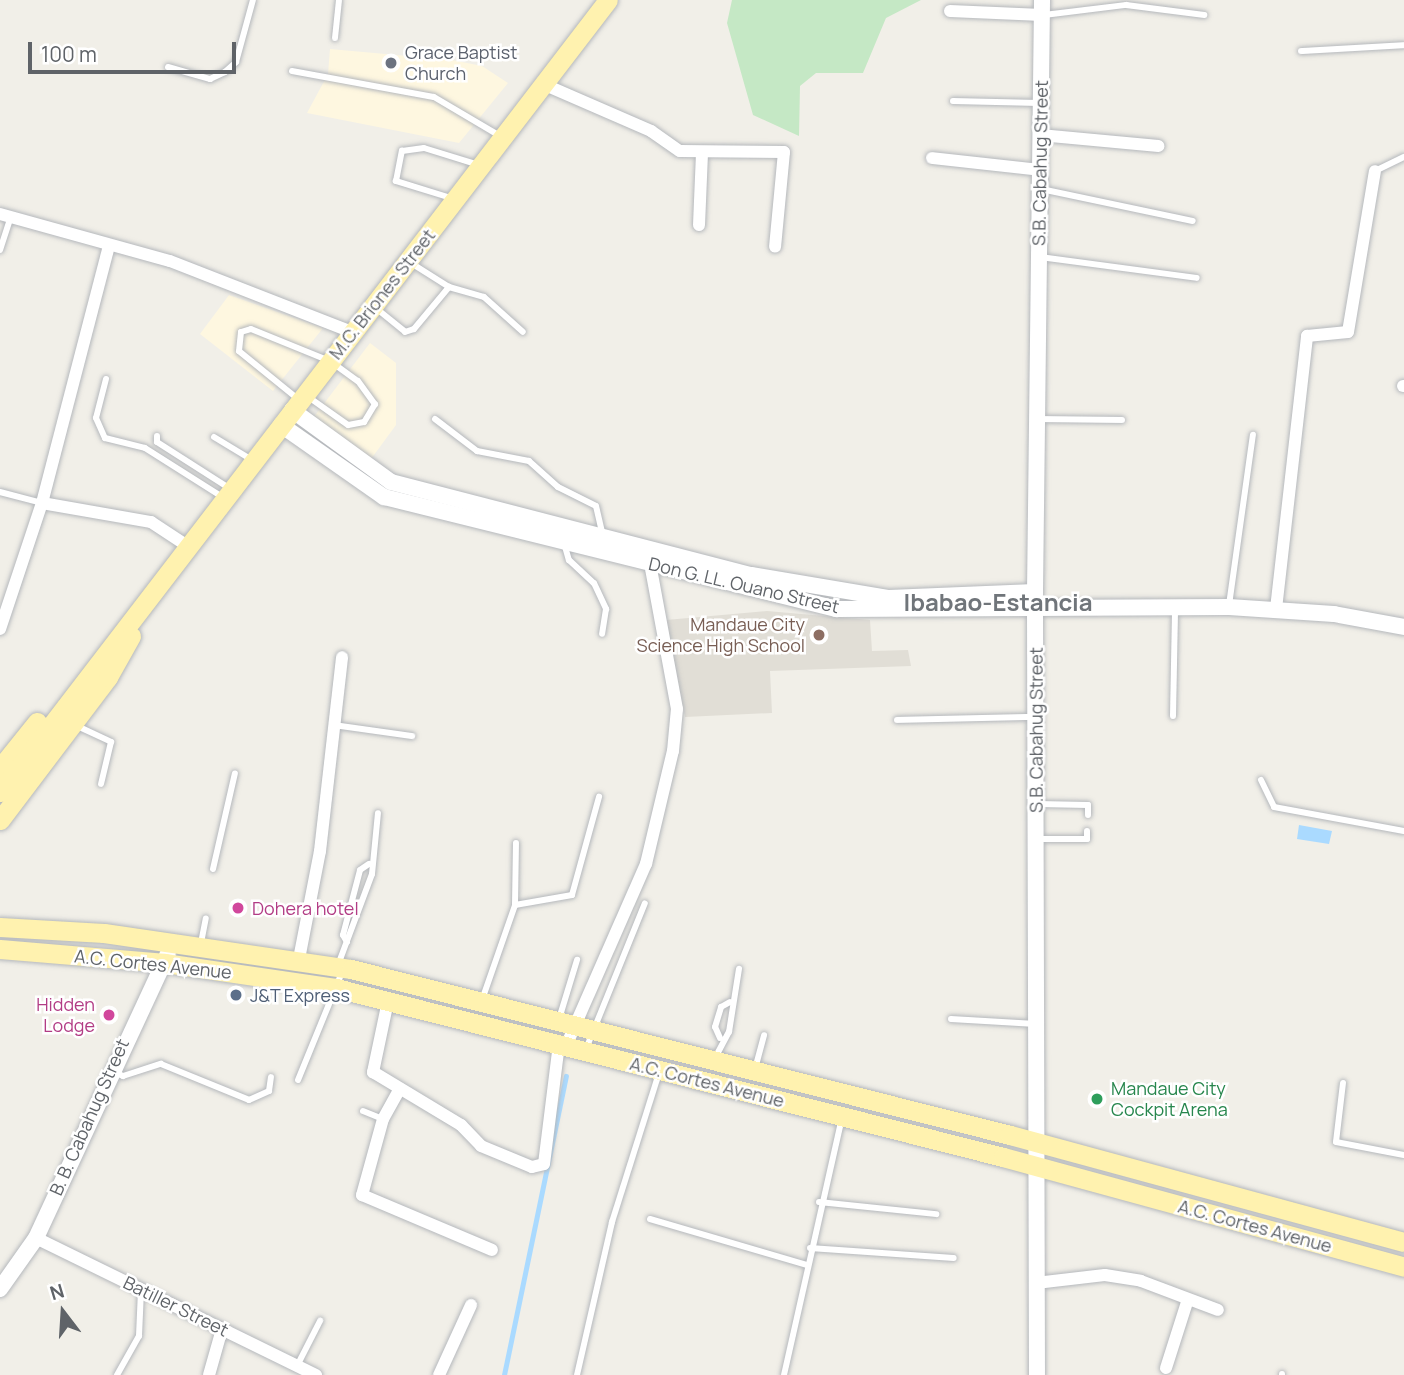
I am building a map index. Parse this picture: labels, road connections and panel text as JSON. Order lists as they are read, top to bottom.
{
  "streets": {
    "main road": ["M.C. Briones Street", "A.C. Cortes Avenue"],
    "street": [
      "S.B. Cabahug Street",
      "Don G. LL. Ouano Street",
      "B. B. Cabahug Street",
      "Batiller Street"
    ]
  },
  "crossings": [
    ["S.B. Cabahug Street", "Don G. LL. Ouano Street"],
    ["S.B. Cabahug Street", "A.C. Cortes Avenue"],
    ["M.C. Briones Street", "Don G. LL. Ouano Street"],
    ["A.C. Cortes Avenue", "B. B. Cabahug Street"],
    ["B. B. Cabahug Street", "Batiller Street"]
  ],
  "districts": ["Ibabao-Estancia"],
  "places": [
    "Grace Baptist Church",
    "Mandaue City Science High School",
    "Dohera hotel",
    "J&T Express",
    "Hidden Lodge",
    "Mandaue City Cockpit Arena"
  ],
  "scale_bar": "100 m",
  "north": "top"
}
